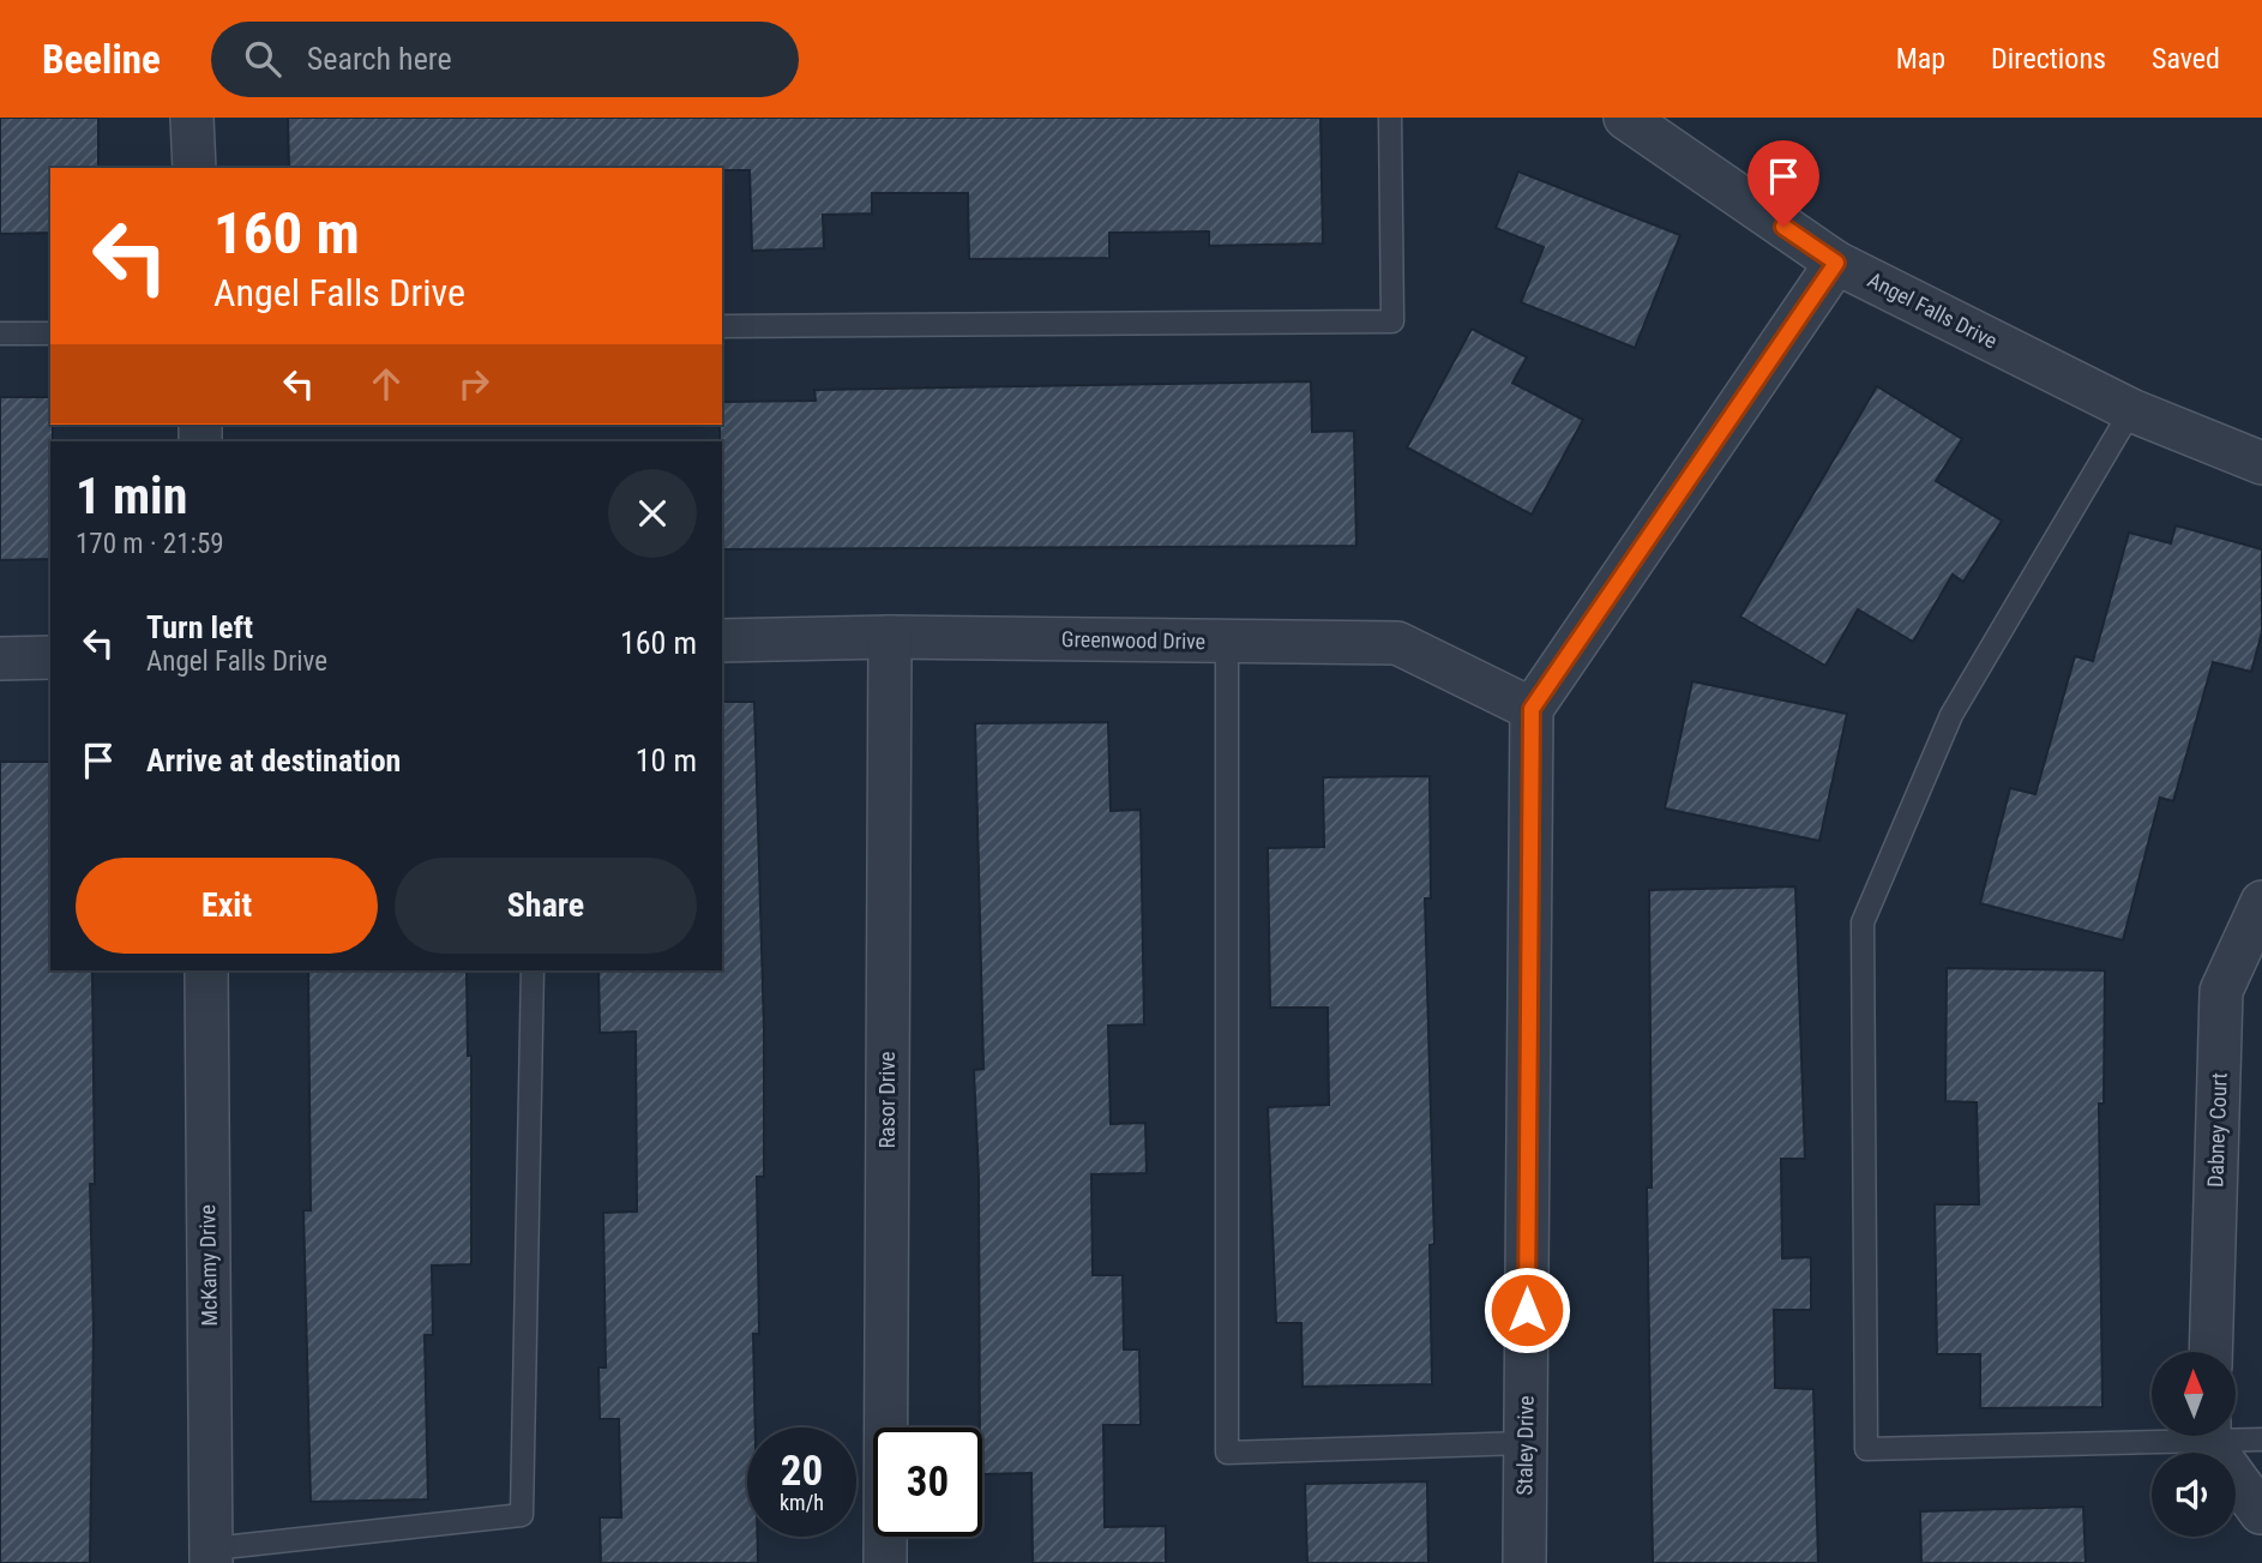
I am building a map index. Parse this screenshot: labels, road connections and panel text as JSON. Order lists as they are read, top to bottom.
{
  "streets": {
    "street": [
      "Angel Falls Drive",
      "Greenwood Drive",
      "Rasor Drive",
      "Dabney Court",
      "McKamy Drive",
      "Staley Drive"
    ]
  },
  "crossings": [
    ["Greenwood Drive", "Rasor Drive"],
    ["Greenwood Drive", "Staley Drive"]
  ],
  "north": "top",
  "page": {
    "header": "Beeline",
    "search": "Search here",
    "nav": ["Map", "Directions", "Saved"],
    "turn": ["160 m", "Angel Falls Drive"],
    "heading": ["1 min", "170 m · 21:59"],
    "list": [
      {
        "name": "Turn left",
        "note": "Angel Falls Drive",
        "value": "160 m"
      },
      {
        "name": "Arrive at destination",
        "value": "10 m"
      }
    ],
    "buttons": ["Exit", "Share"],
    "speed": "20 km/h",
    "limit": "30"
  }
}
